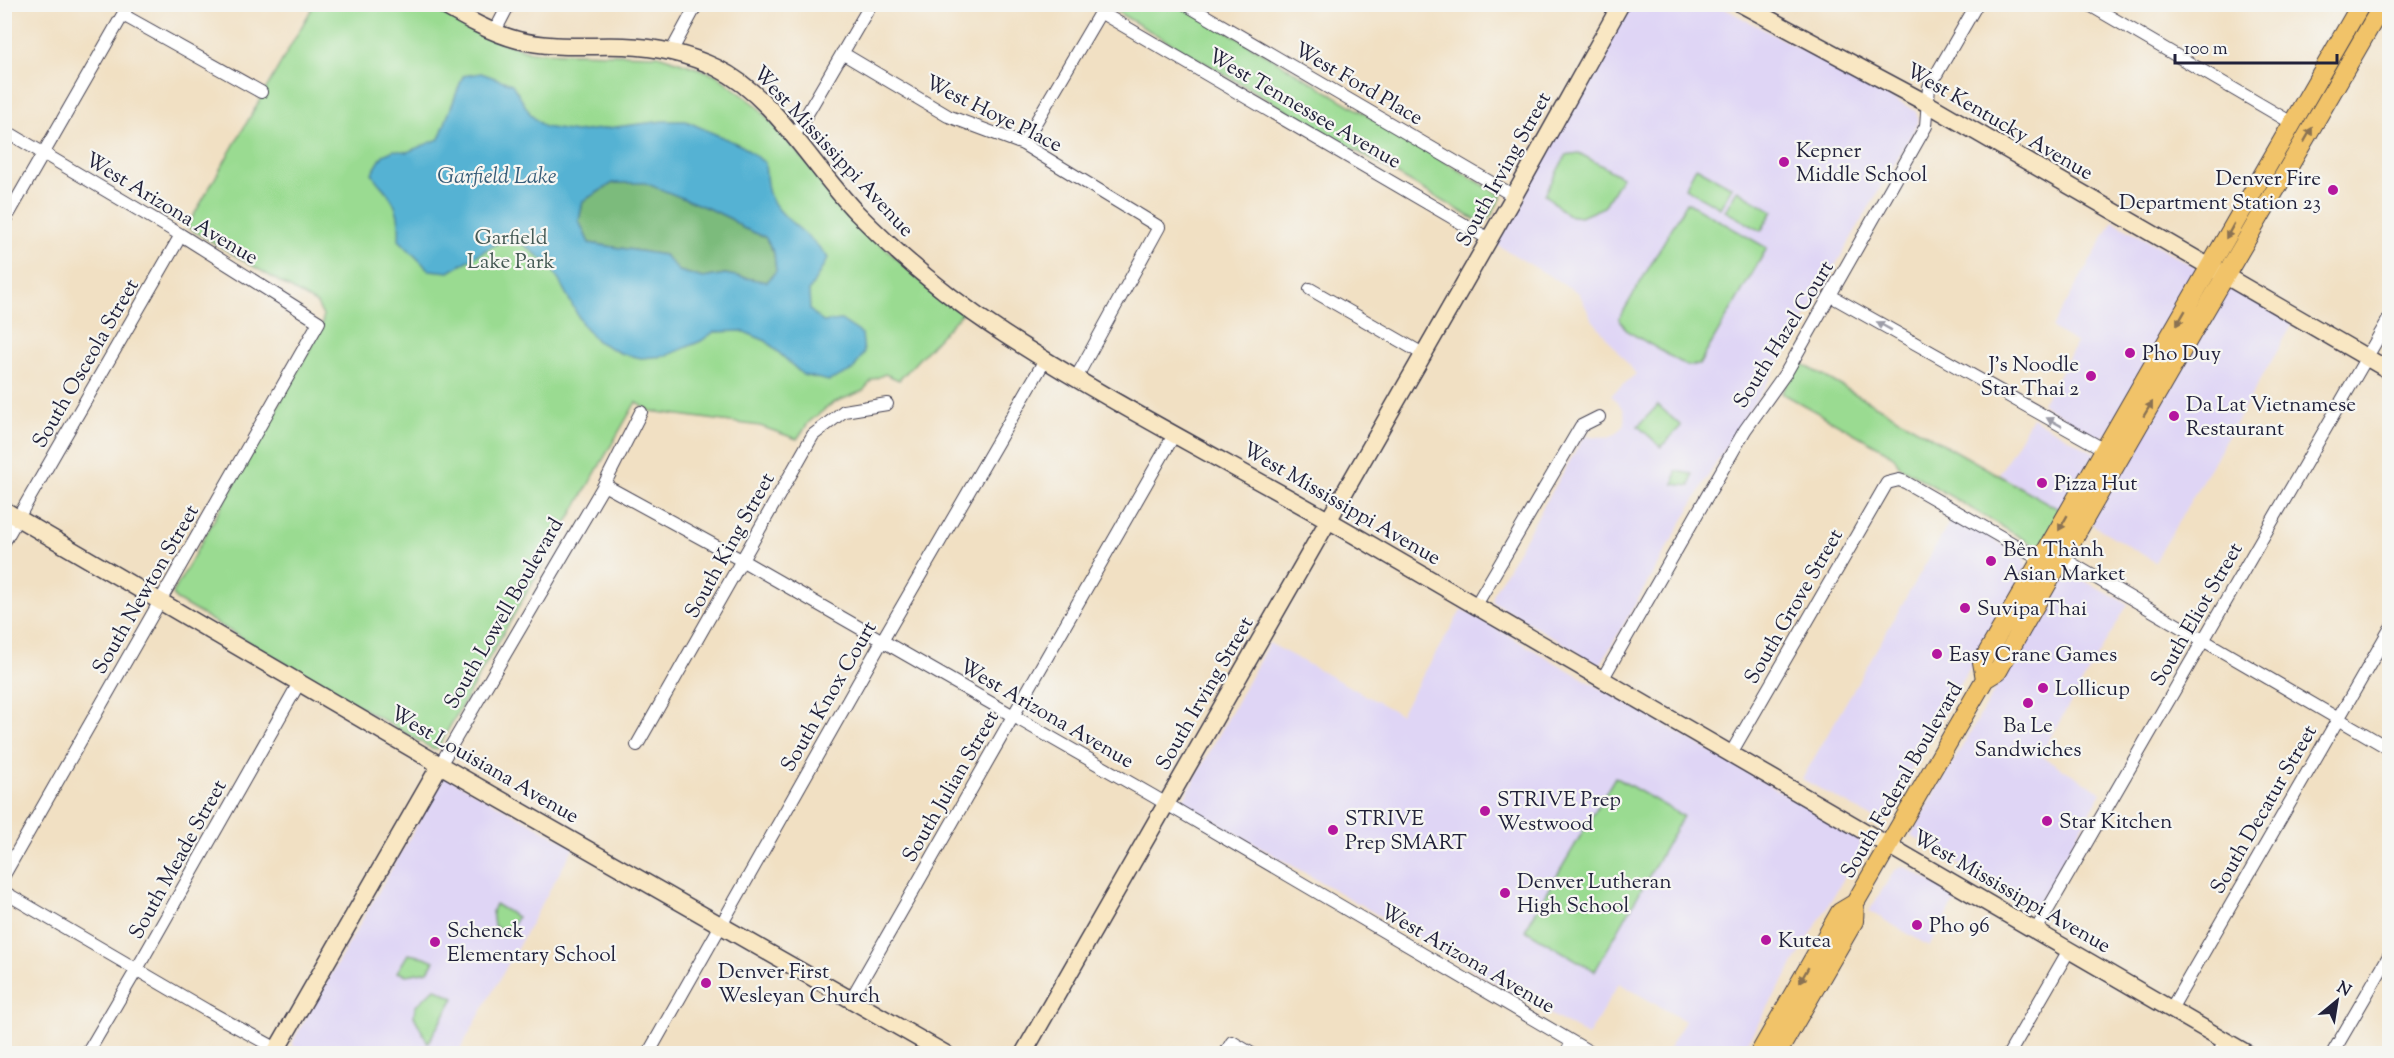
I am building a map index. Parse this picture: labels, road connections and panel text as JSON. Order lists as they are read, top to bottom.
{
  "streets": {
    "main road": ["South Federal Boulevard"],
    "street": [
      "West Ford Place",
      "West Tennessee Avenue",
      "West Hoye Place",
      "West Kentucky Avenue",
      "West Mississippi Avenue",
      "South Irving Street",
      "West Arizona Avenue",
      "South Hazel Court",
      "South Osceola Street",
      "South King Street",
      "South Newton Street",
      "South Grove Street",
      "South Lowell Boulevard",
      "South Eliot Street",
      "South Knox Court",
      "West Louisiana Avenue",
      "South Julian Street",
      "South Decatur Street",
      "South Meade Street"
    ]
  },
  "crossings": [
    ["West Ford Place", "South Irving Street"],
    ["West Tennessee Avenue", "South Irving Street"],
    ["West Hoye Place", "West Mississippi Avenue"],
    ["West Kentucky Avenue", "South Hazel Court"],
    ["West Kentucky Avenue", "South Eliot Street"],
    ["West Kentucky Avenue", "South Federal Boulevard"],
    ["West Mississippi Avenue", "South Irving Street"],
    ["West Mississippi Avenue", "South Hazel Court"],
    ["West Mississippi Avenue", "South Grove Street"],
    ["West Mississippi Avenue", "South Eliot Street"],
    ["West Mississippi Avenue", "South Knox Court"],
    ["West Mississippi Avenue", "South Federal Boulevard"],
    ["West Mississippi Avenue", "South Julian Street"],
    ["West Mississippi Avenue", "South Decatur Street"],
    ["South Irving Street", "West Arizona Avenue"],
    ["West Arizona Avenue", "South Osceola Street"],
    ["West Arizona Avenue", "South King Street"],
    ["West Arizona Avenue", "South Newton Street"],
    ["West Arizona Avenue", "South Lowell Boulevard"],
    ["West Arizona Avenue", "South Knox Court"],
    ["West Arizona Avenue", "South Julian Street"],
    ["South Osceola Street", "West Louisiana Avenue"],
    ["South Newton Street", "West Louisiana Avenue"],
    ["South Grove Street", "South Federal Boulevard"],
    ["South Lowell Boulevard", "West Louisiana Avenue"],
    ["South Knox Court", "West Louisiana Avenue"],
    ["West Louisiana Avenue", "South Julian Street"],
    ["West Louisiana Avenue", "South Meade Street"]
  ],
  "water": ["Garfield Lake"],
  "parks": ["Garfield Lake Park"],
  "places": [
    "Kepner Middle School",
    "Denver Fire Department Station 23",
    "Pho Duy",
    "J's Noodle Star Thai 2",
    "Da Lat Vietnamese Restaurant",
    "Pizza Hut",
    "Bên Thành Asian Market",
    "Suvipa Thai",
    "Easy Crane Games",
    "Lollicup",
    "Ba Le Sandwiches",
    "STRIVE Prep Westwood",
    "Star Kitchen",
    "STRIVE Prep SMART",
    "Denver Lutheran High School",
    "Pho 96",
    "Kutea",
    "Schenck Elementary School",
    "Denver First Wesleyan Church"
  ],
  "scale_bar": "100 m",
  "north": "top right"
}
